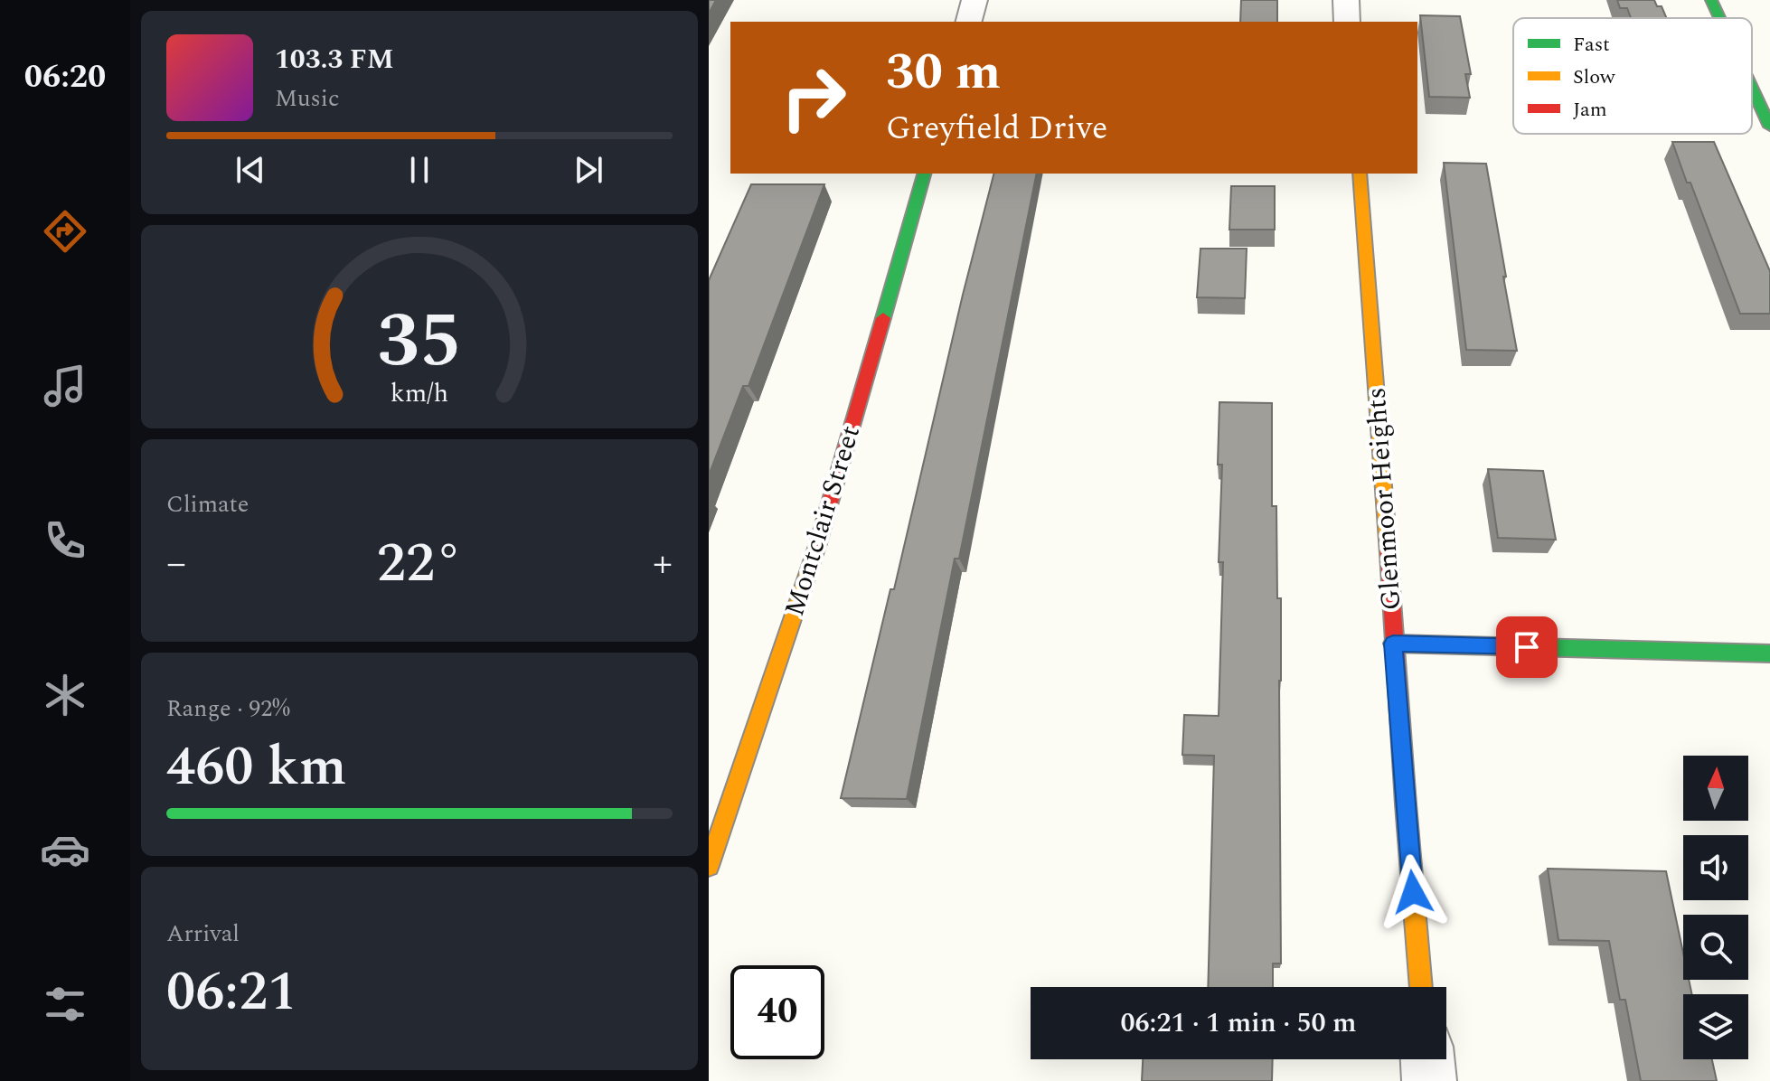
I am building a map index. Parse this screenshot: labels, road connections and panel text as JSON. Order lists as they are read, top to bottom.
{
  "streets": {
    "street": ["Glenmoor Heights", "Montclair Street"]
  },
  "legend": ["Fast", "Slow", "Jam"],
  "north": "top",
  "page": {
    "tabs": "06:20",
    "turn": ["30 m", "Greyfield Drive"],
    "song": ["103.3 FM", "Music"],
    "tile": [
      "Climate",
      ["Range · 92%", "460 km"],
      ["Arrival", "06:21"]
    ],
    "heat": ["−", "22°", "+"],
    "limit": "40",
    "trip": "06:21 · 1 min · 50 m",
    "gauge": ["35", "km/h"]
  }
}
